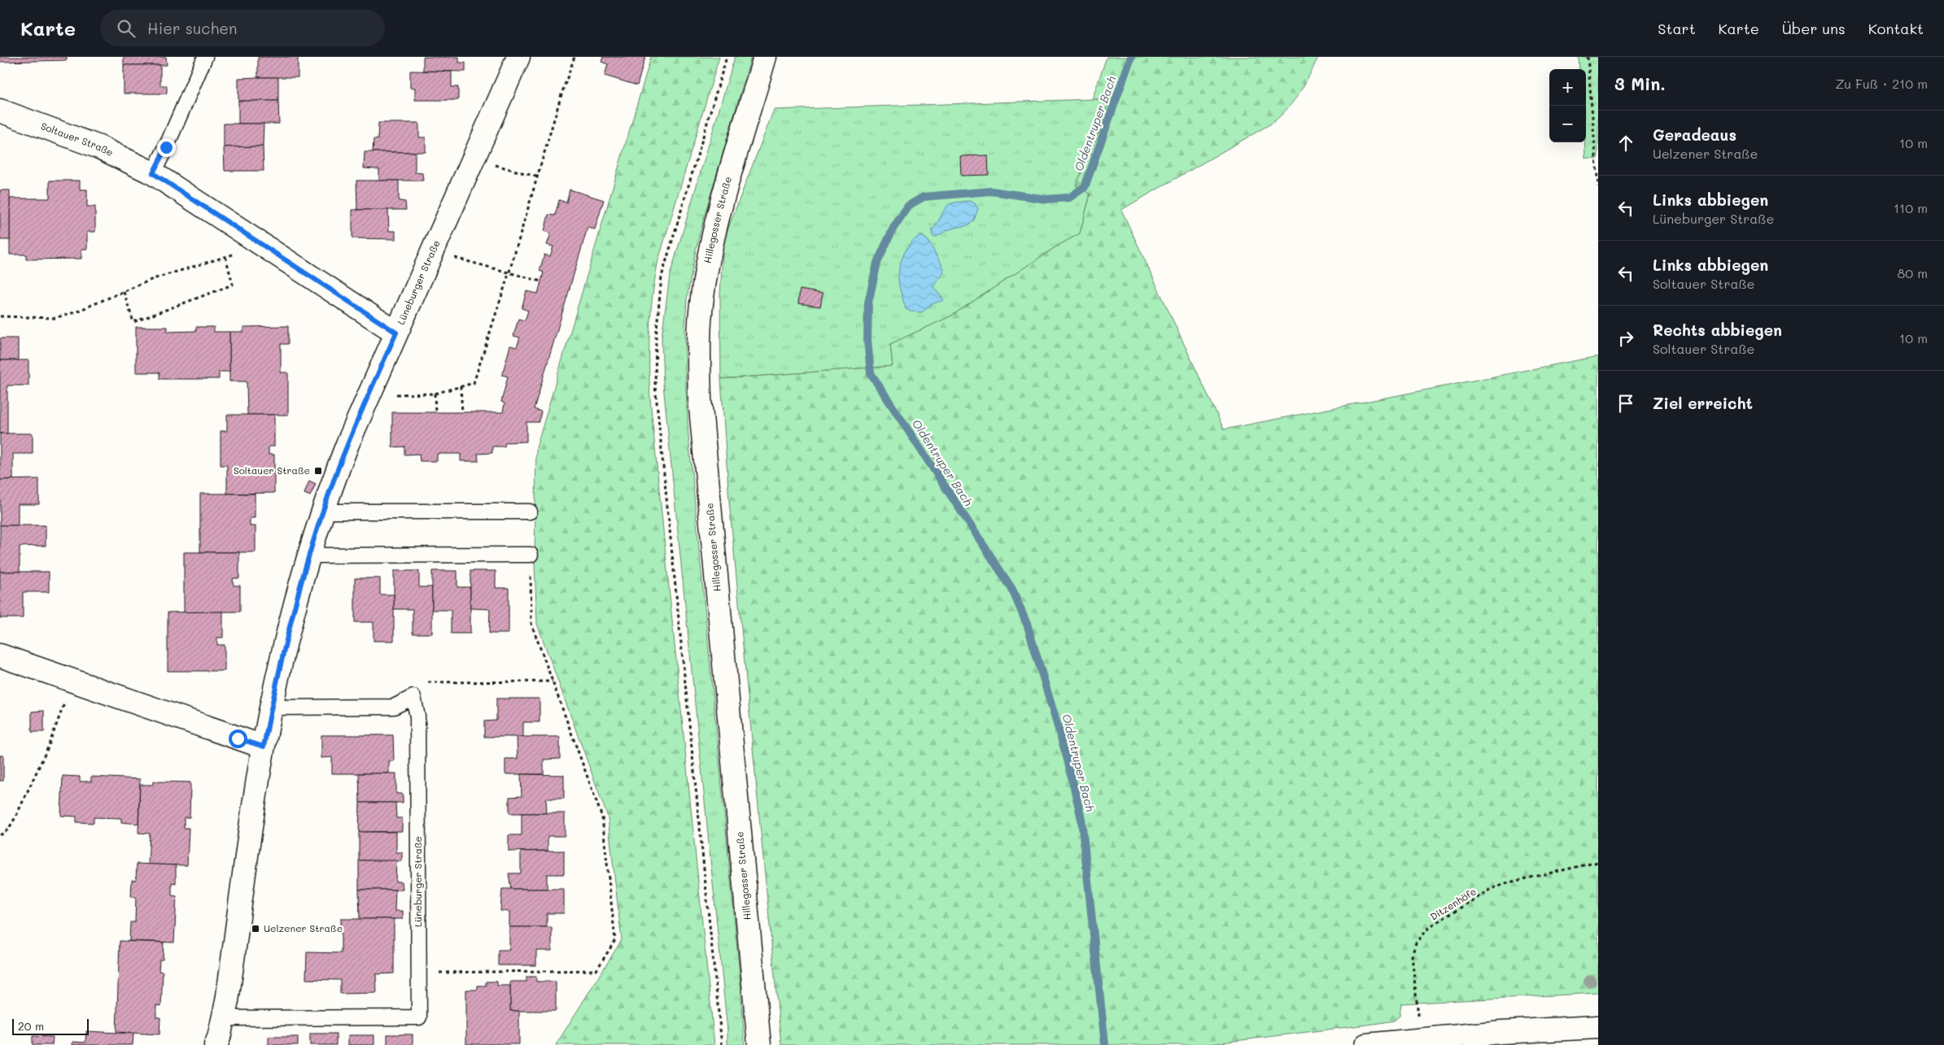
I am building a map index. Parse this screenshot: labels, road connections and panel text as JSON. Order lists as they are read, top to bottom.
{
  "streets": {
    "street": ["Soltauer Straße", "Hillegosser Straße", "Lüneburger Straße"],
    "path": ["Ditzenhöfe"]
  },
  "crossings": [
    ["Soltauer Straße", "Lüneburger Straße"]
  ],
  "water": ["Oldentruper Bach"],
  "places": {
    "transit": ["Soltauer Straße", "Uelzener Straße"]
  },
  "scale_bar": "20 m",
  "page": {
    "header": "Karte",
    "search": "Hier suchen",
    "nav": [
      "Start",
      "Karte",
      "Über uns",
      "Kontakt"
    ],
    "heading": ["3 Min.", "Zu Fuß · 210 m"],
    "map_buttons": ["+", "−"],
    "list": [
      ["Geradeaus", "Uelzener Straße", "10 m"],
      ["Links abbiegen", "Lüneburger Straße", "110 m"],
      ["Links abbiegen", "Soltauer Straße", "80 m"],
      ["Rechts abbiegen", "Soltauer Straße", "10 m"],
      "Ziel erreicht"
    ],
    "scale": "20 m"
  }
}
